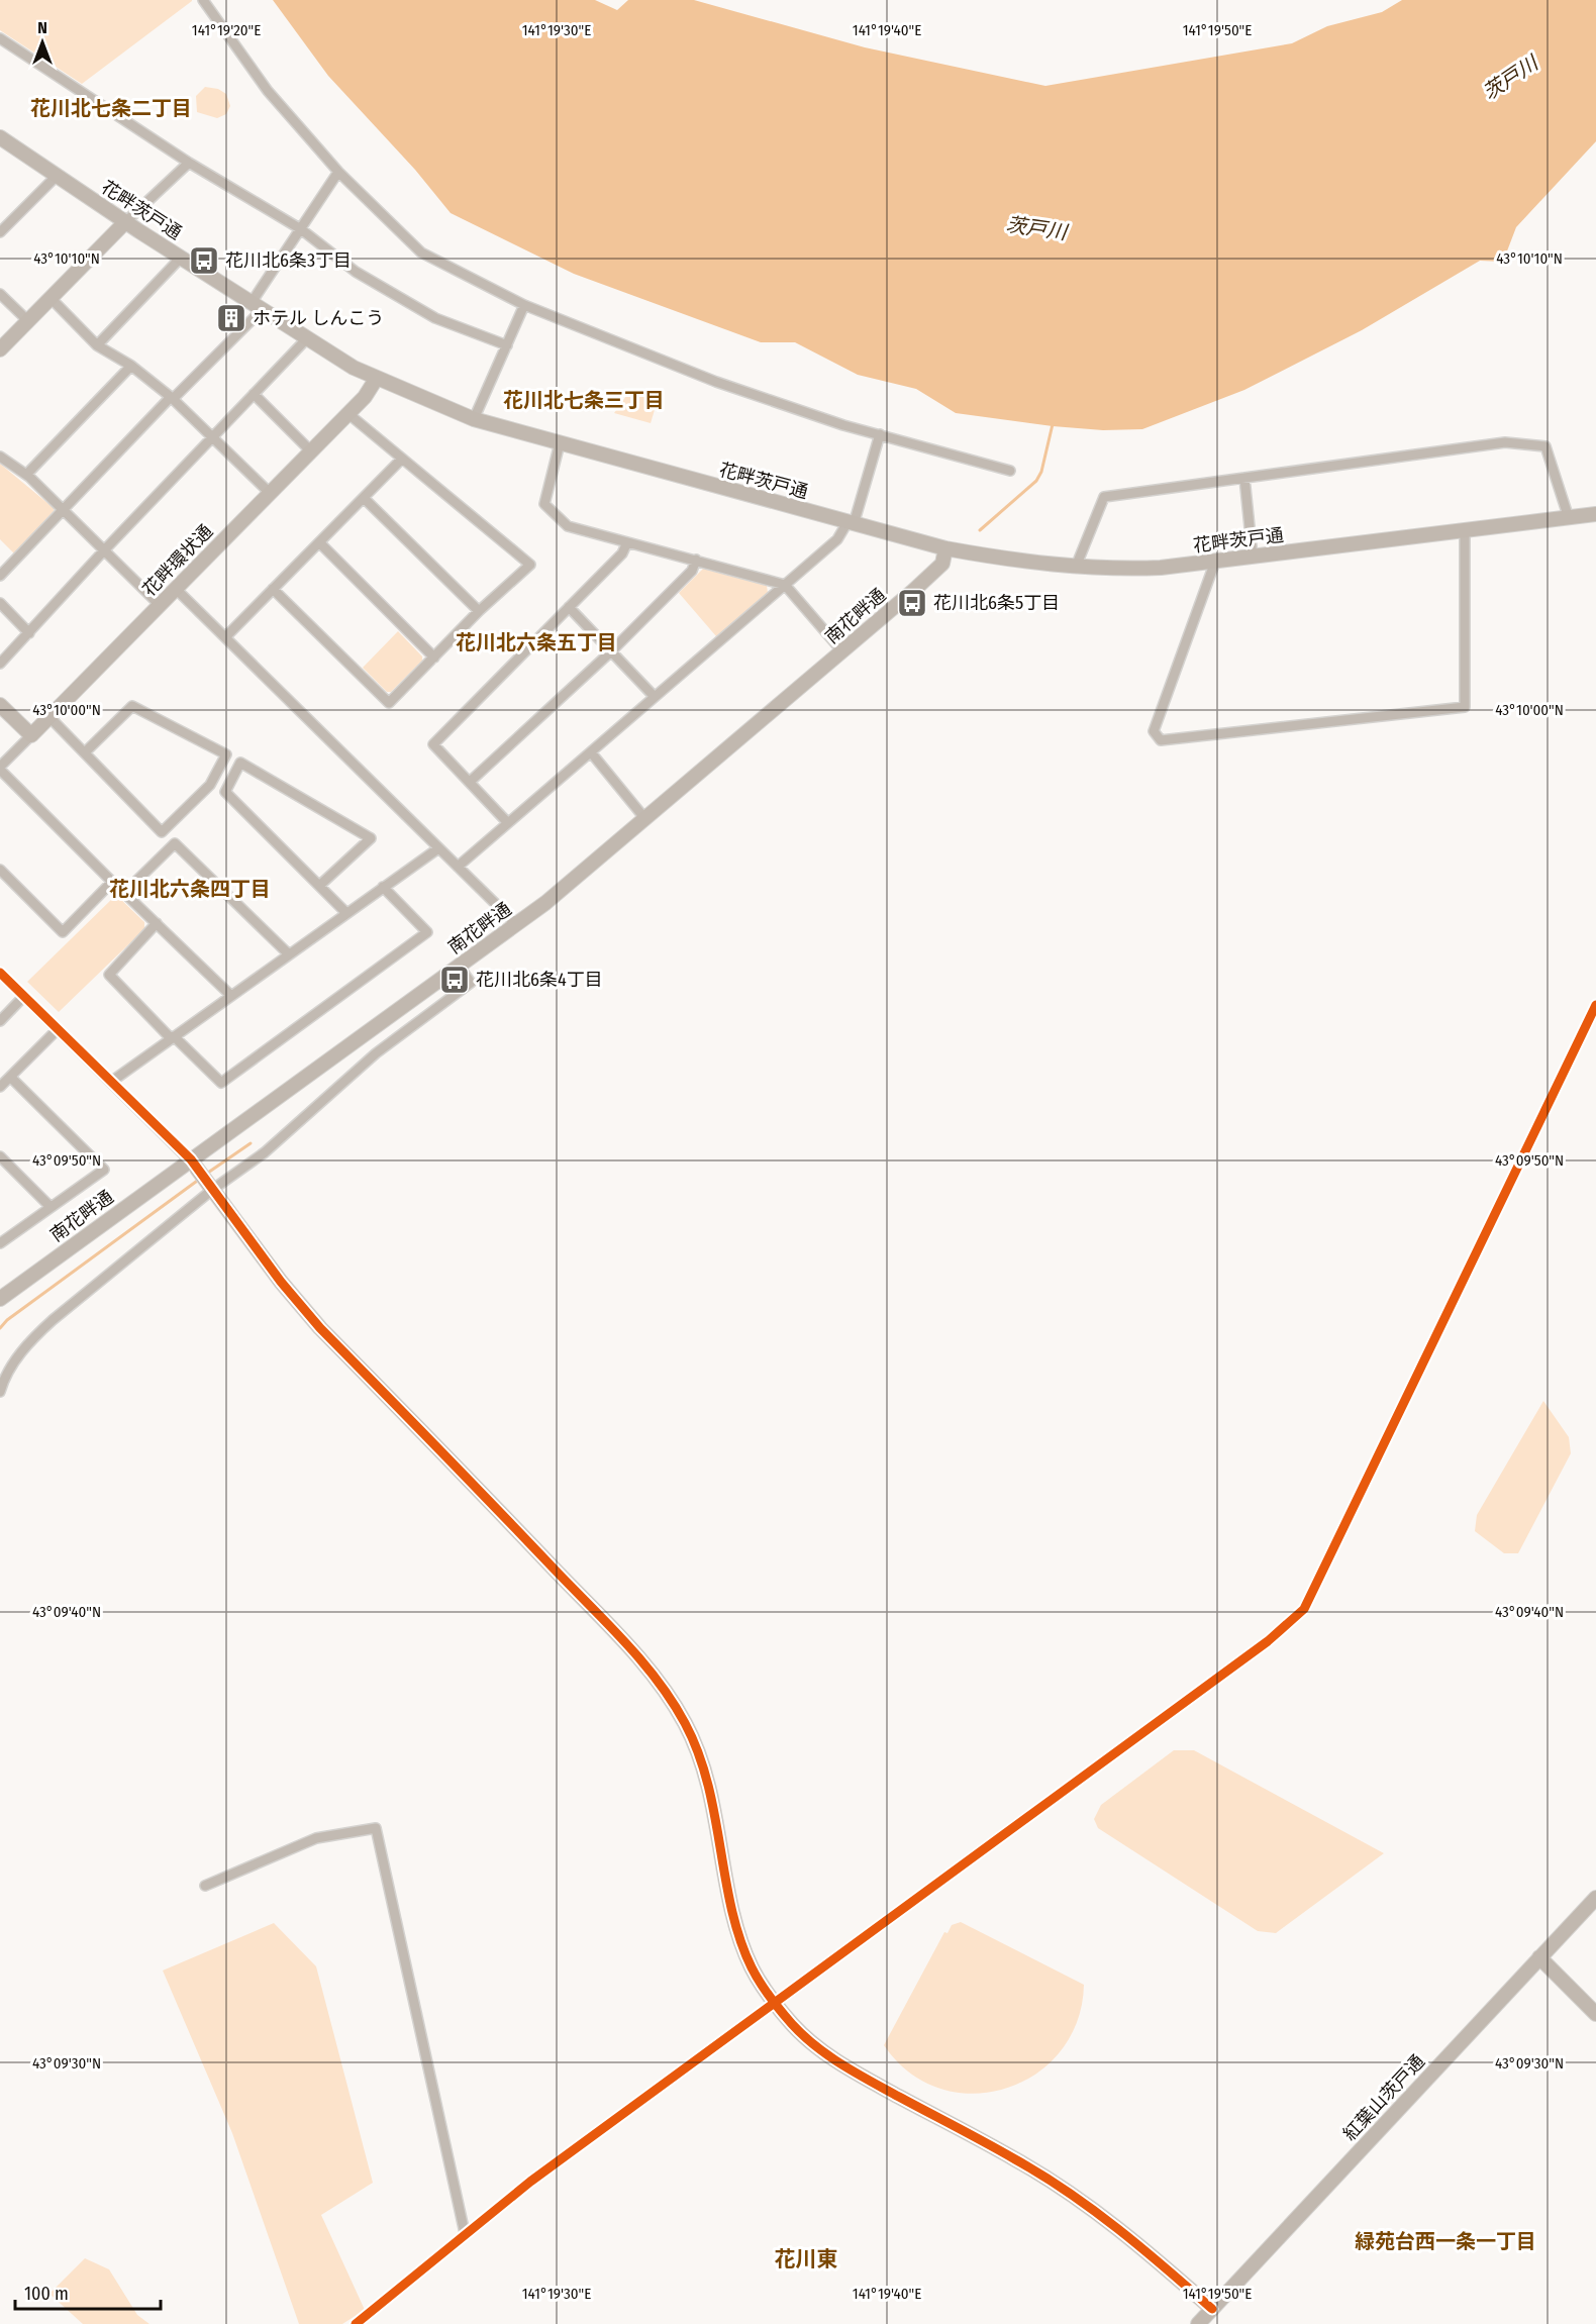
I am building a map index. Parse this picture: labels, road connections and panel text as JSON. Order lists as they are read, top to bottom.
{
  "streets": {
    "street": [
      "花畔茨戸通",
      "花畔環状通",
      "南花畔通",
      "紅葉山茨戸通"
    ]
  },
  "crossings": [
    ["花畔茨戸通", "花畔環状通"],
    ["花畔茨戸通", "南花畔通"]
  ],
  "districts": [
    "花川北七条二丁目",
    "花川北七条三丁目",
    "花川北六条五丁目",
    "花川北六条四丁目",
    "緑苑台西一条一丁目",
    "花川東"
  ],
  "water": ["茨戸川"],
  "places": {
    "bus stop": ["花川北6条3丁目", "花川北6条5丁目", "花川北6条4丁目"],
    "building": ["ホテル しんこう"]
  },
  "scale_bar": "100 m",
  "north": "top",
  "coordinates": [
    "141°19'20\"E",
    "141°19'30\"E",
    "141°19'40\"E",
    "141°19'50\"E",
    "43°10'10\"N",
    "43°10'00\"N",
    "43°09'50\"N",
    "43°09'40\"N",
    "43°09'30\"N"
  ]
}
